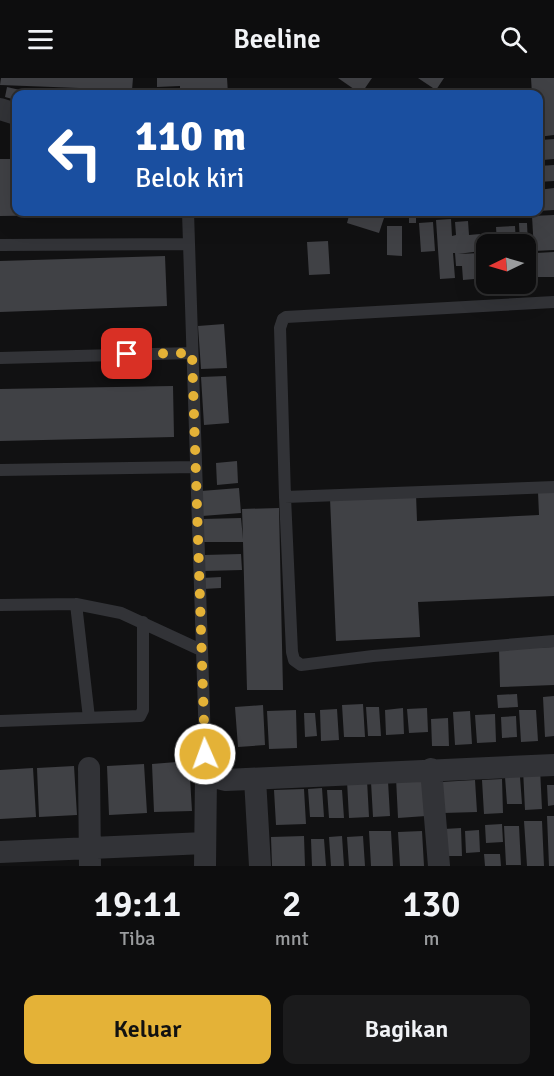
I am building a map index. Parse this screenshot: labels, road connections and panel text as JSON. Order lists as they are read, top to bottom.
{
  "north": "left",
  "page": {
    "header": "Beeline",
    "turn": ["110 m", "Belok kiri"],
    "eta": [
      "19:11",
      "Tiba",
      "2",
      "mnt",
      "130",
      "m"
    ],
    "buttons": ["Keluar", "Bagikan"]
  }
}
